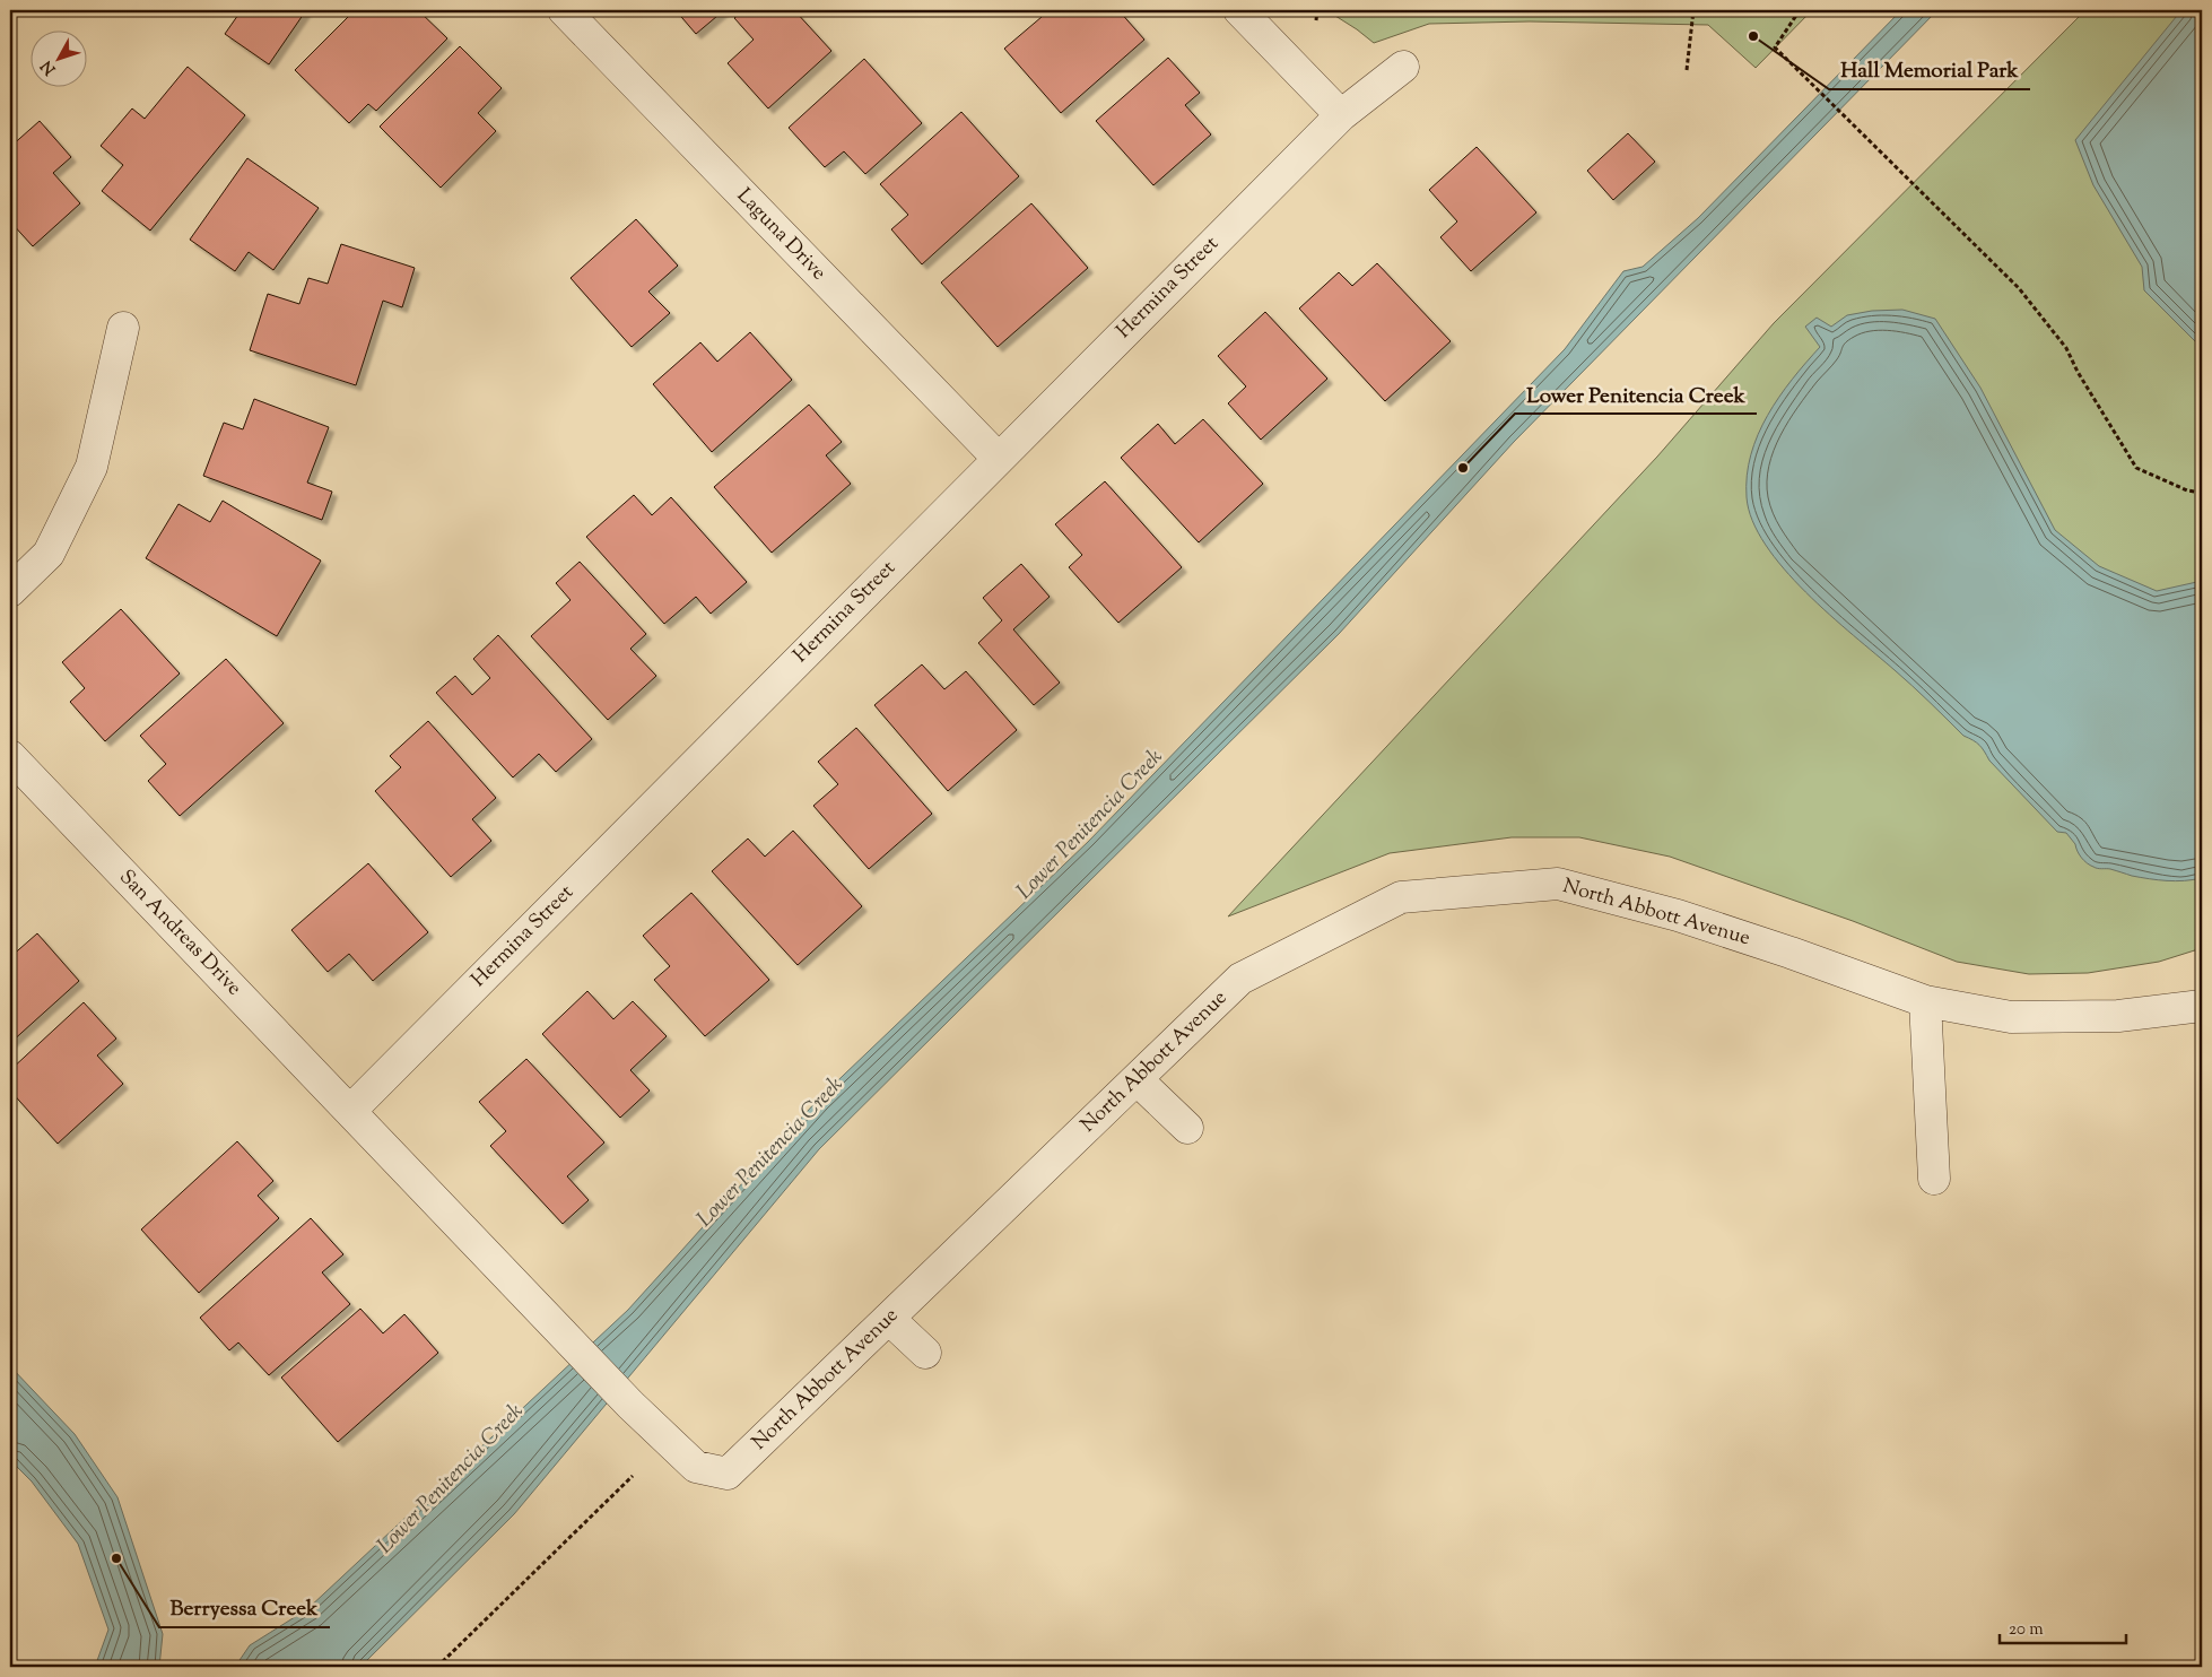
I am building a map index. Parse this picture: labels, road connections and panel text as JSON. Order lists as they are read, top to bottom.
{
  "streets": {
    "street": [
      "Laguna Drive",
      "Hermina Street",
      "North Abbott Avenue",
      "San Andreas Drive"
    ]
  },
  "crossings": [
    ["Laguna Drive", "Hermina Street"],
    ["Hermina Street", "North Abbott Avenue"],
    ["Hermina Street", "San Andreas Drive"],
    ["North Abbott Avenue", "San Andreas Drive"]
  ],
  "water": ["Lower Penitencia Creek"],
  "places": ["Hall Memorial Park", "Lower Penitencia Creek", "Berryessa Creek"],
  "scale_bar": "20 m",
  "north": "bottom left"
}
